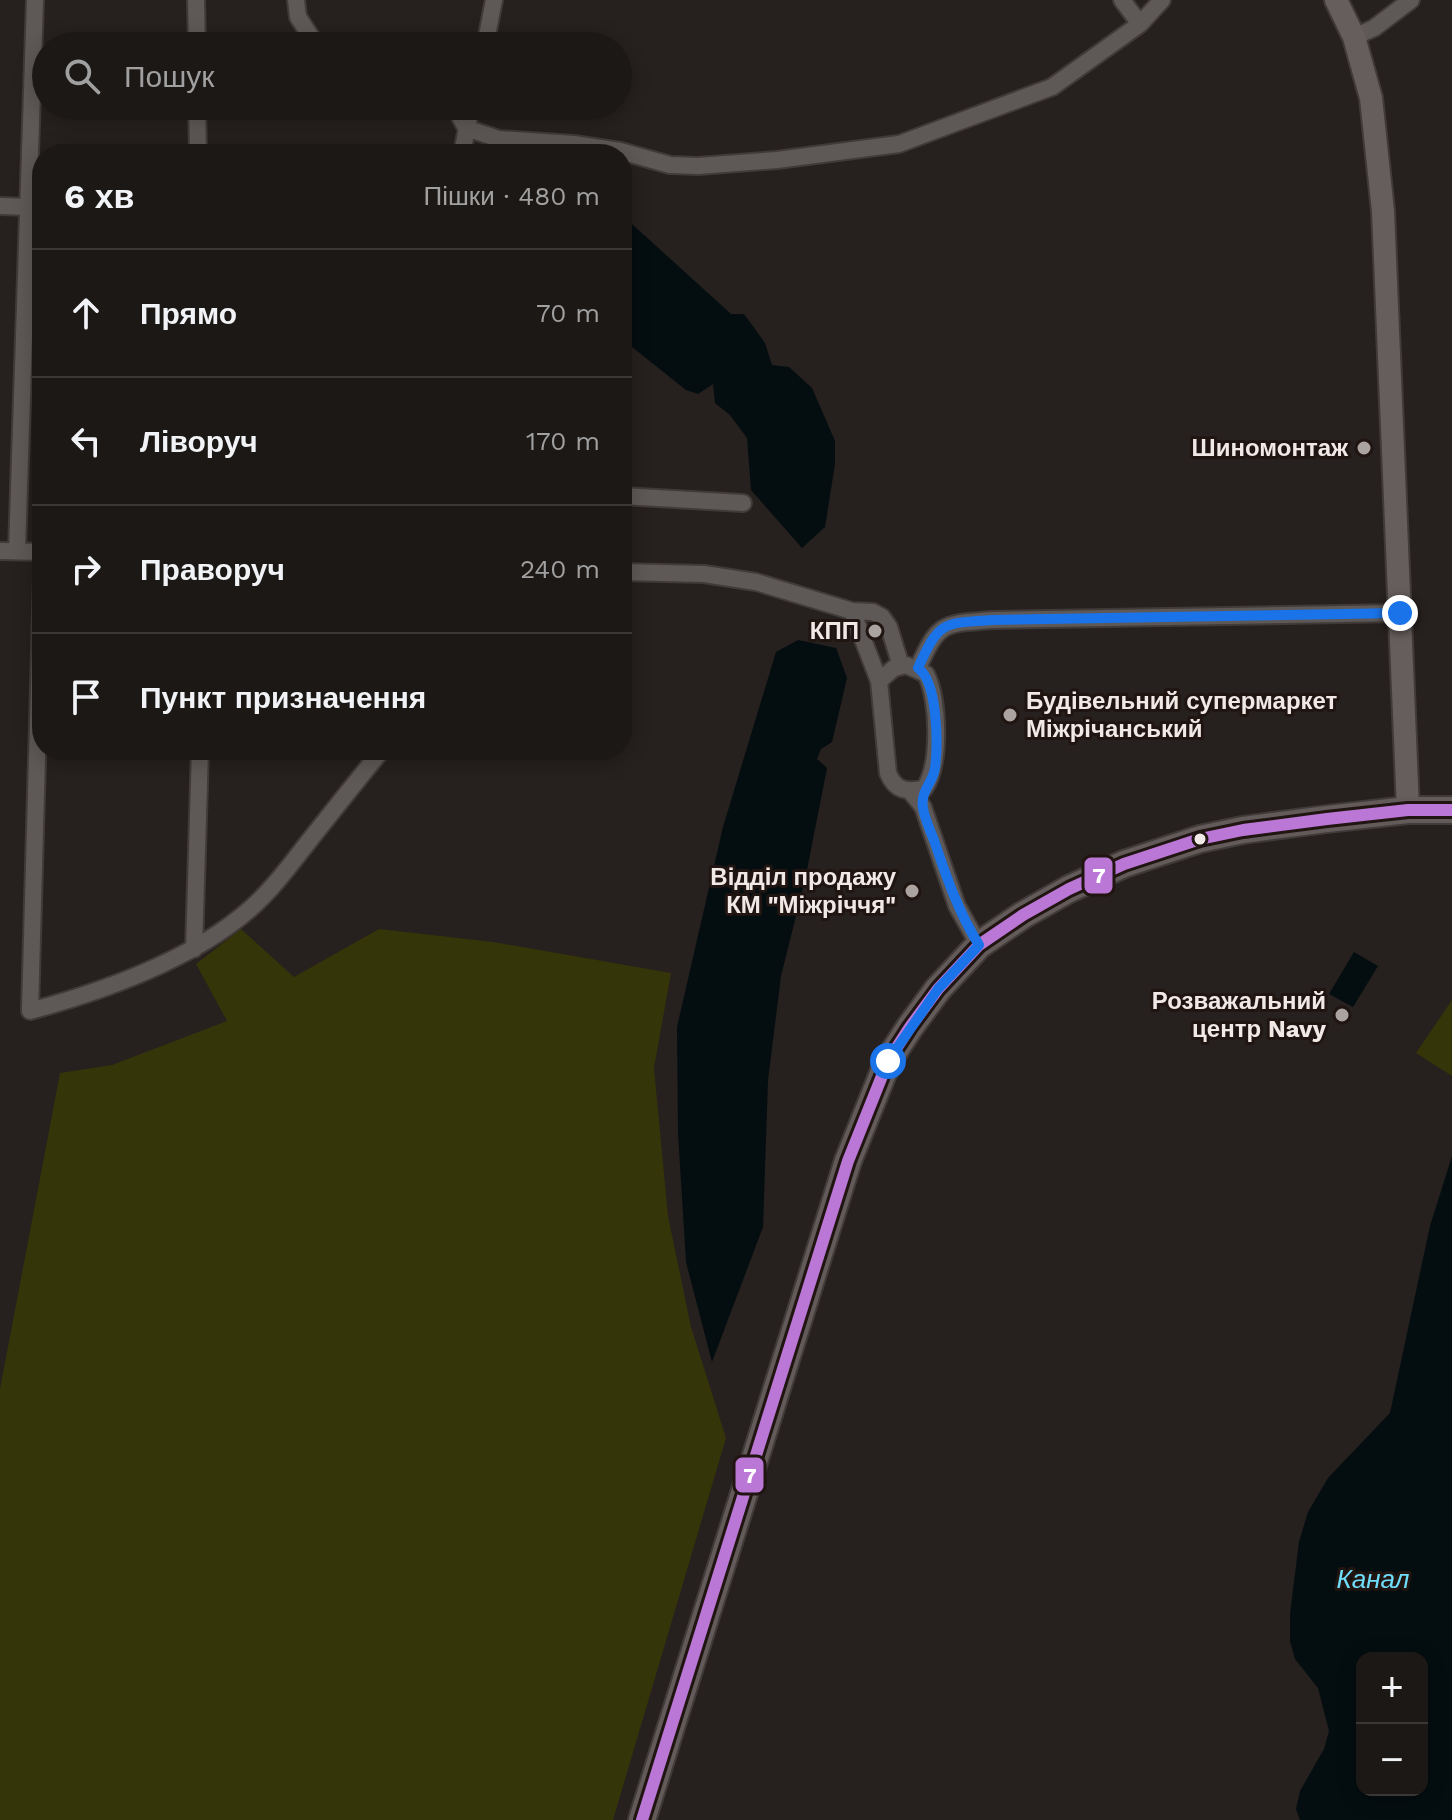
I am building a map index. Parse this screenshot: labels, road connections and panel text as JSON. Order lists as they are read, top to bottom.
{
  "water": ["Канал"],
  "places": [
    "Шиномонтаж",
    "КПП",
    "Будівельний супермаркет Міжрічанський",
    "Відділ продажу КМ \"Міжріччя\"",
    "Розважальний центр Navy"
  ],
  "lines": ["transit line 7"],
  "page": {
    "search": "Пошук",
    "heading": ["6 хв", "Пішки · 480 m"],
    "list": [
      ["Прямо", "70 m"],
      ["Ліворуч", "170 m"],
      ["Праворуч", "240 m"],
      "Пункт призначення"
    ],
    "map_buttons": ["+", "−"]
  }
}
